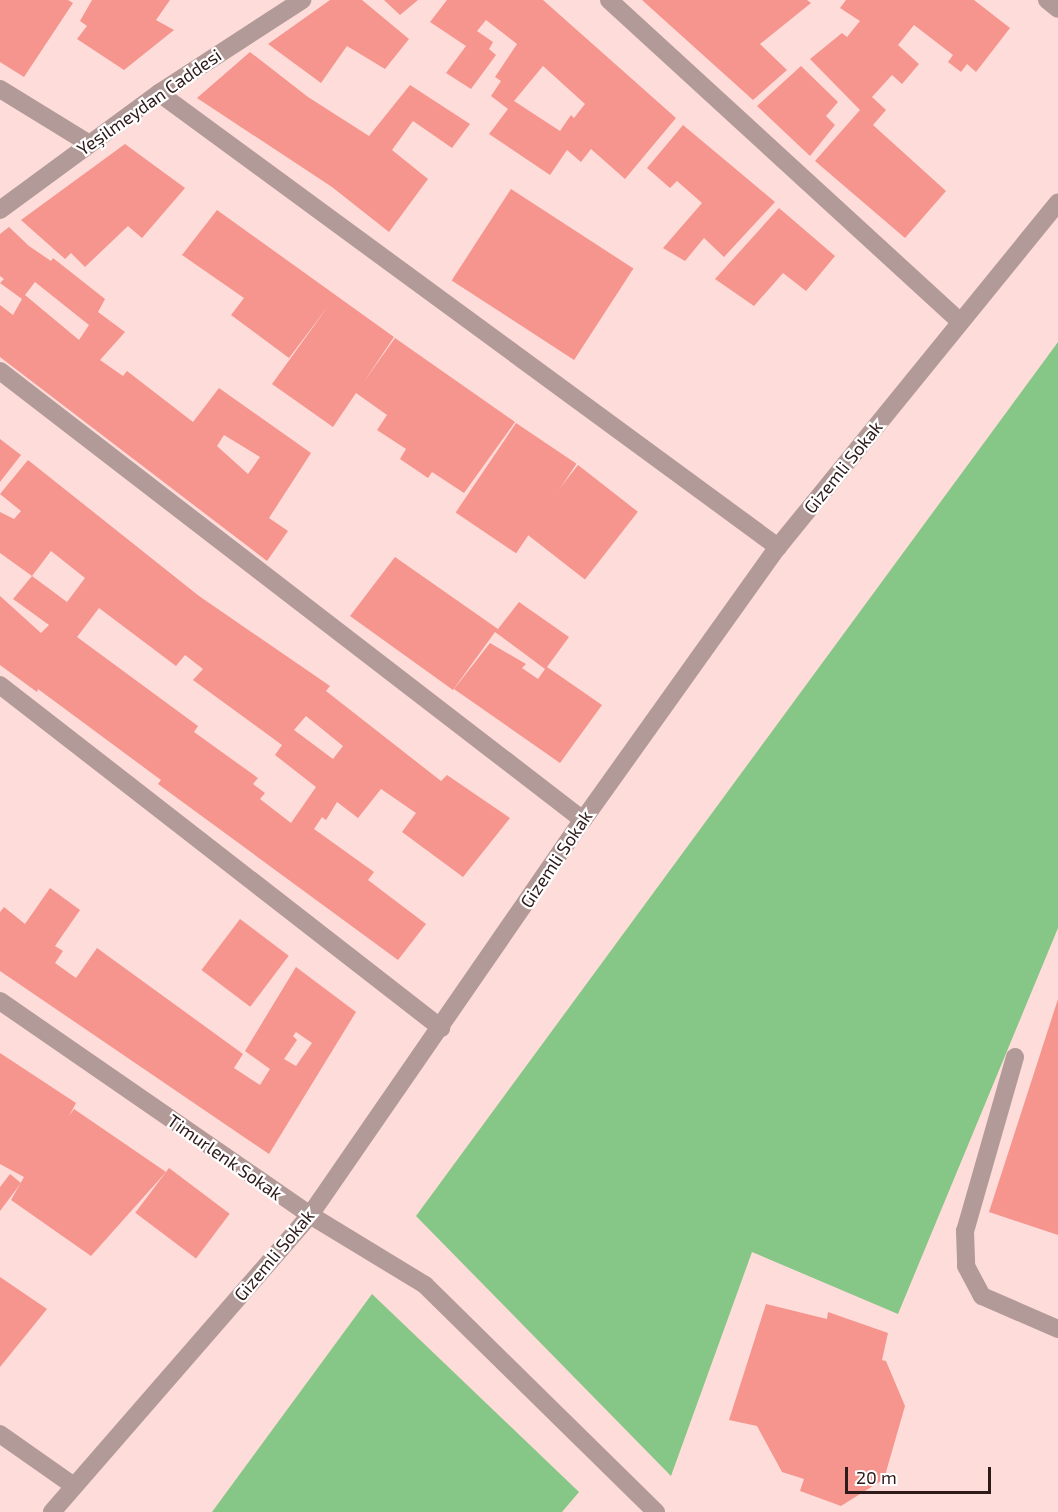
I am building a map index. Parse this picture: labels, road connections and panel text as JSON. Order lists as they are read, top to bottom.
{
  "streets": {
    "street": ["Yeşilmeydan Caddesi", "Gizemli Sokak", "Timurlenk Sokak"]
  },
  "crossings": [
    ["Gizemli Sokak", "Timurlenk Sokak"]
  ],
  "scale_bar": "20 m"
}
